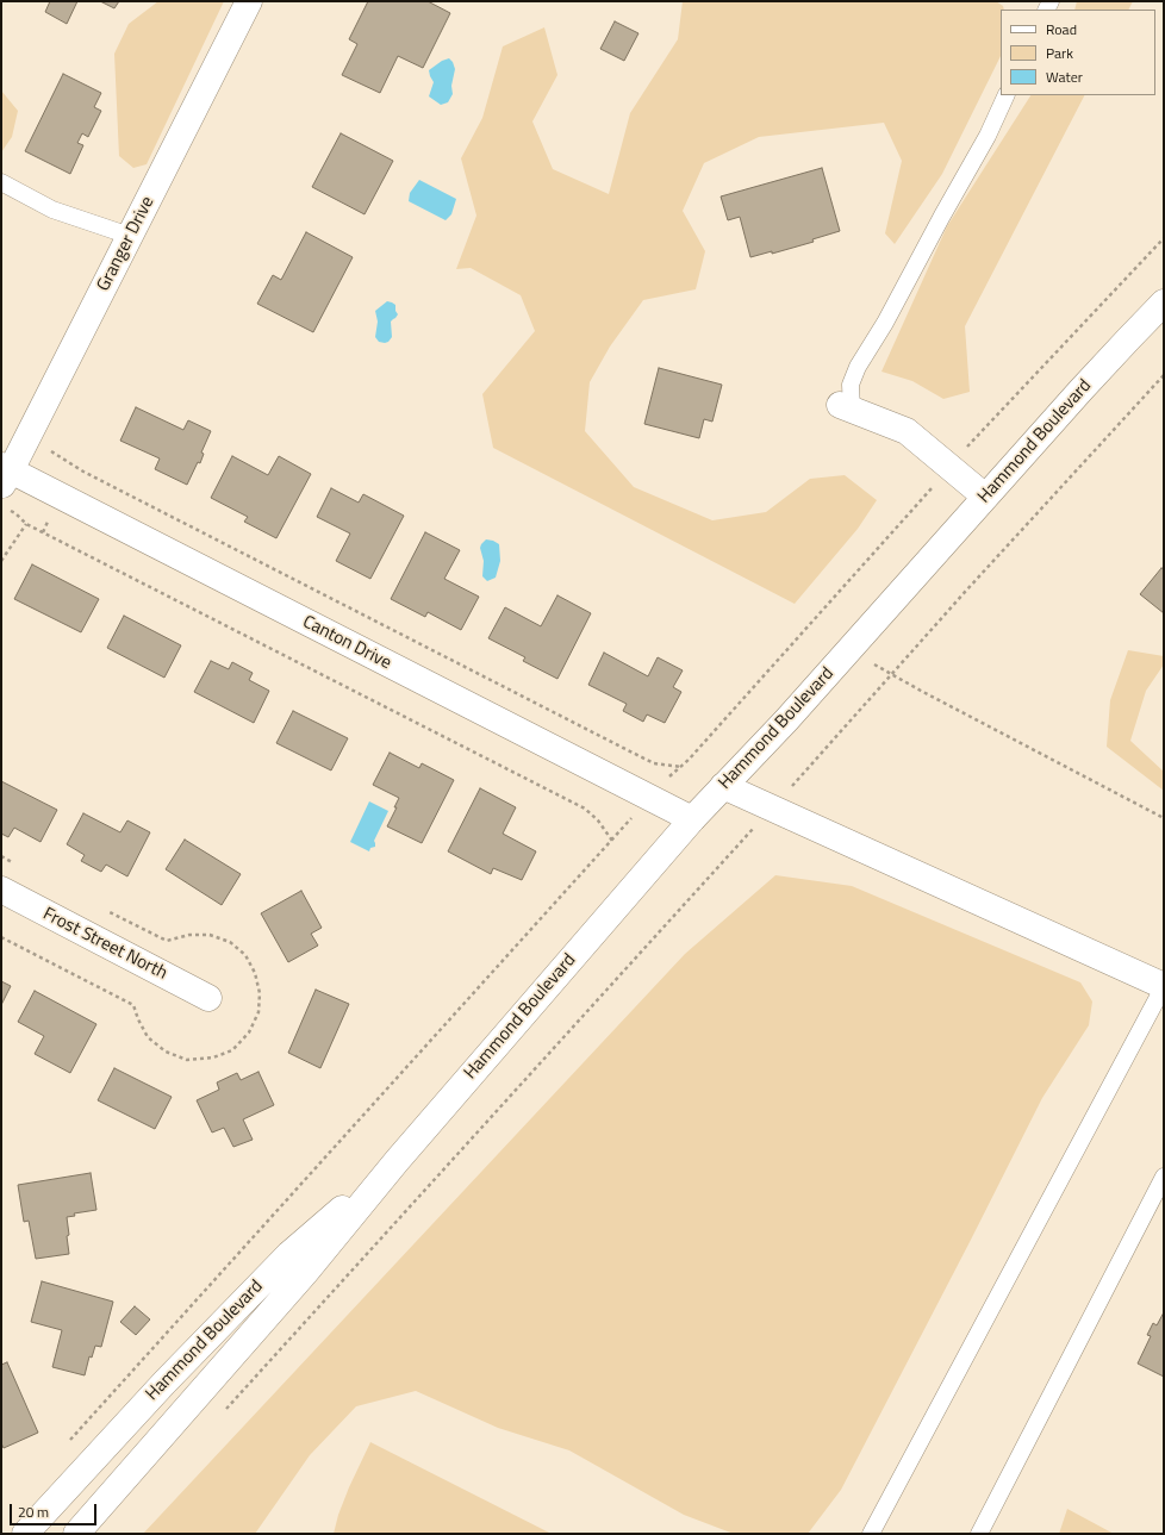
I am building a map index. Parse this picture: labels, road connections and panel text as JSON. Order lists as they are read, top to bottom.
{
  "streets": {
    "street": [
      "Granger Drive",
      "Hammond Boulevard",
      "Canton Drive",
      "Frost Street North"
    ]
  },
  "crossings": [
    ["Granger Drive", "Canton Drive"],
    ["Hammond Boulevard", "Canton Drive"]
  ],
  "legend": ["Road", "Park", "Water"],
  "scale_bar": "20 m"
}
